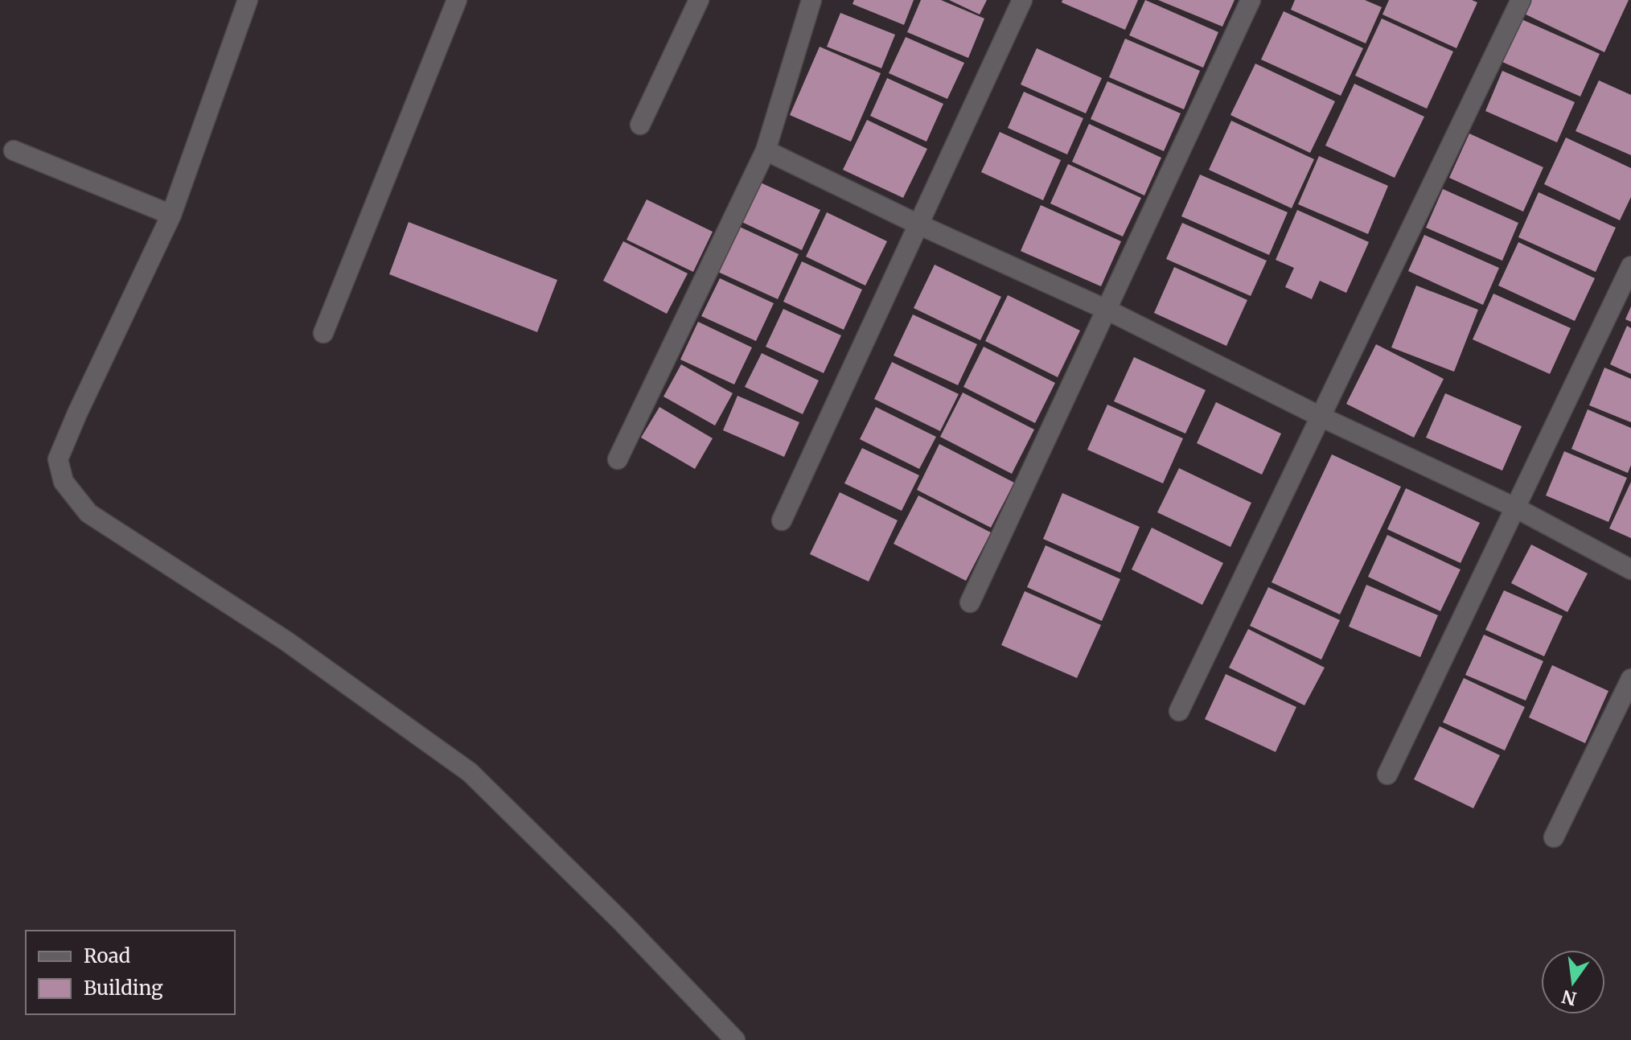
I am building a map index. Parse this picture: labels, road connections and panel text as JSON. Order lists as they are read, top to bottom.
{
  "legend": ["Road", "Building"],
  "north": "bottom"
}
